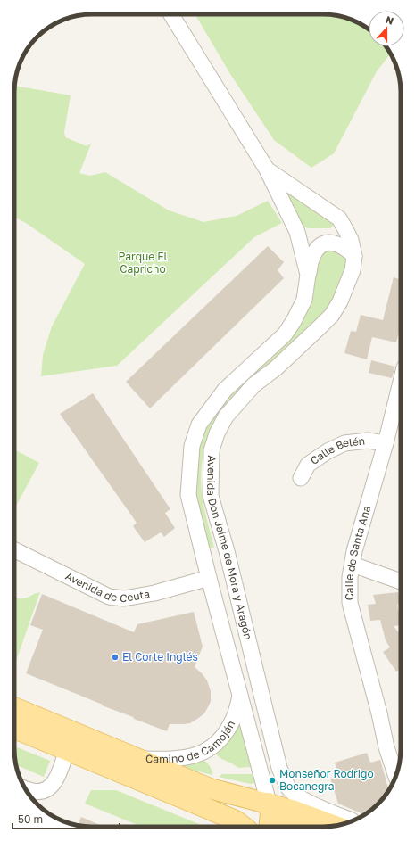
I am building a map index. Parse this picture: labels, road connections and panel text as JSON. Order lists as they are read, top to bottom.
{
  "streets": {
    "street": [
      "Calle Belén",
      "Avenida Don Jaime de Mora y Aragón",
      "Calle de Santa Ana",
      "Avenida de Ceuta",
      "Camino de Camoján"
    ]
  },
  "crossings": [
    ["Calle Belén", "Calle de Santa Ana"],
    ["Avenida Don Jaime de Mora y Aragón", "Avenida de Ceuta"],
    ["Avenida Don Jaime de Mora y Aragón", "Camino de Camoján"]
  ],
  "parks": ["Parque El Capricho"],
  "places": ["El Corte Inglés", "Monseñor Rodrigo Bocanegra"],
  "scale_bar": "50 m",
  "north": "top"
}
